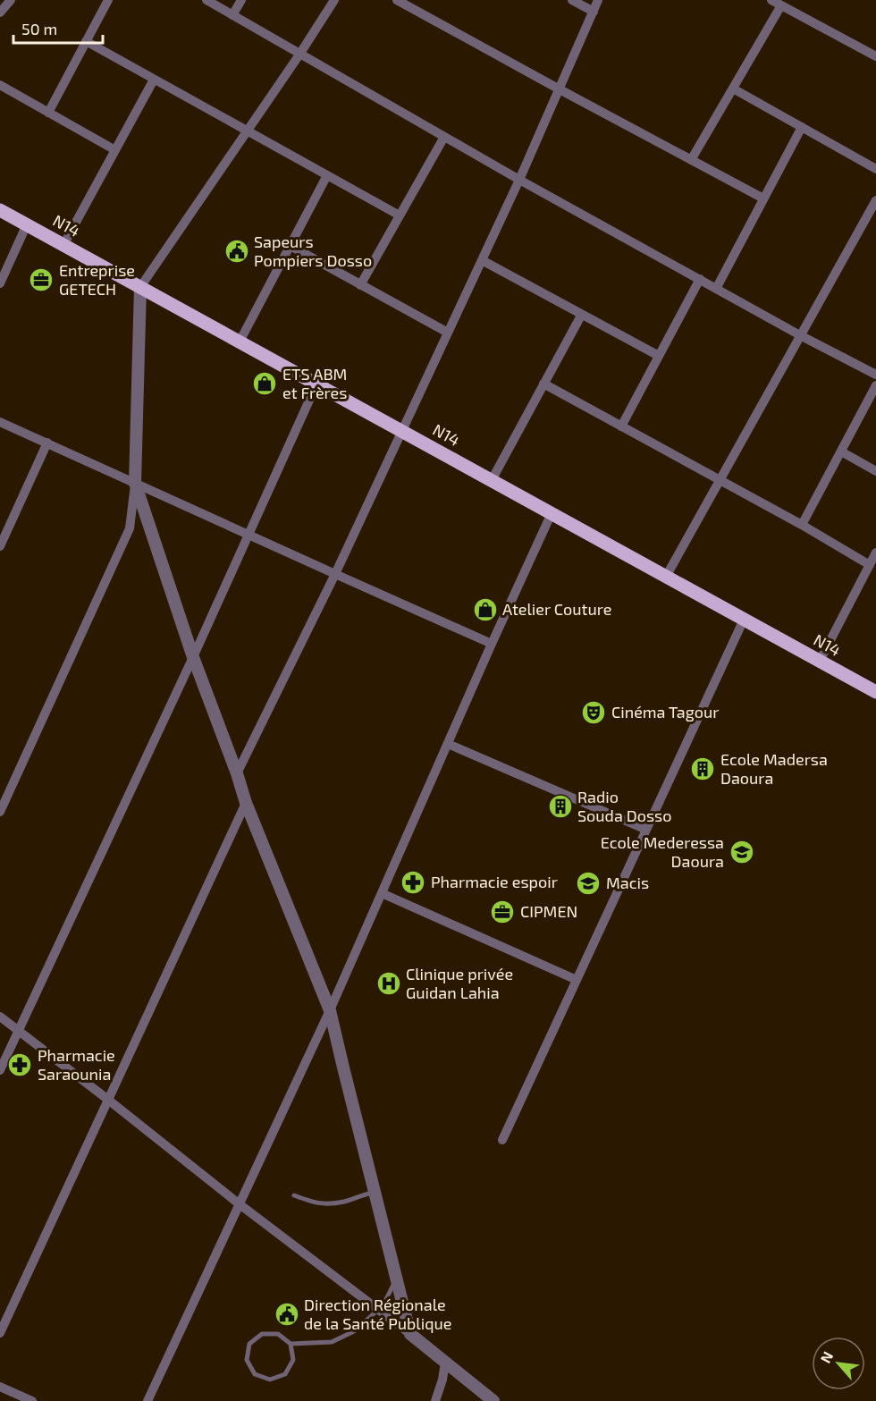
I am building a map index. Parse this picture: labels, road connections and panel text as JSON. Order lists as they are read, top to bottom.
{
  "streets": {
    "main road": ["N14"]
  },
  "places": {
    "public building": ["Sapeurs Pompiers Dosso", "Direction Régionale de la Santé Publique"],
    "office": ["Entreprise GETECH", "CIPMEN"],
    "shop": ["ETS ABM et Frères", "Atelier Couture"],
    "theatre": ["Cinéma Tagour"],
    "building": ["Ecole Madersa Daoura", "Radio Souda Dosso"],
    "school or university": ["Ecole Mederessa Daoura", "Macis"],
    "pharmacy": ["Pharmacie espoir", "Pharmacie Saraounia"],
    "hospital": ["Clinique privée Guidan Lahia"]
  },
  "scale_bar": "50 m",
  "north": "top left"
}
